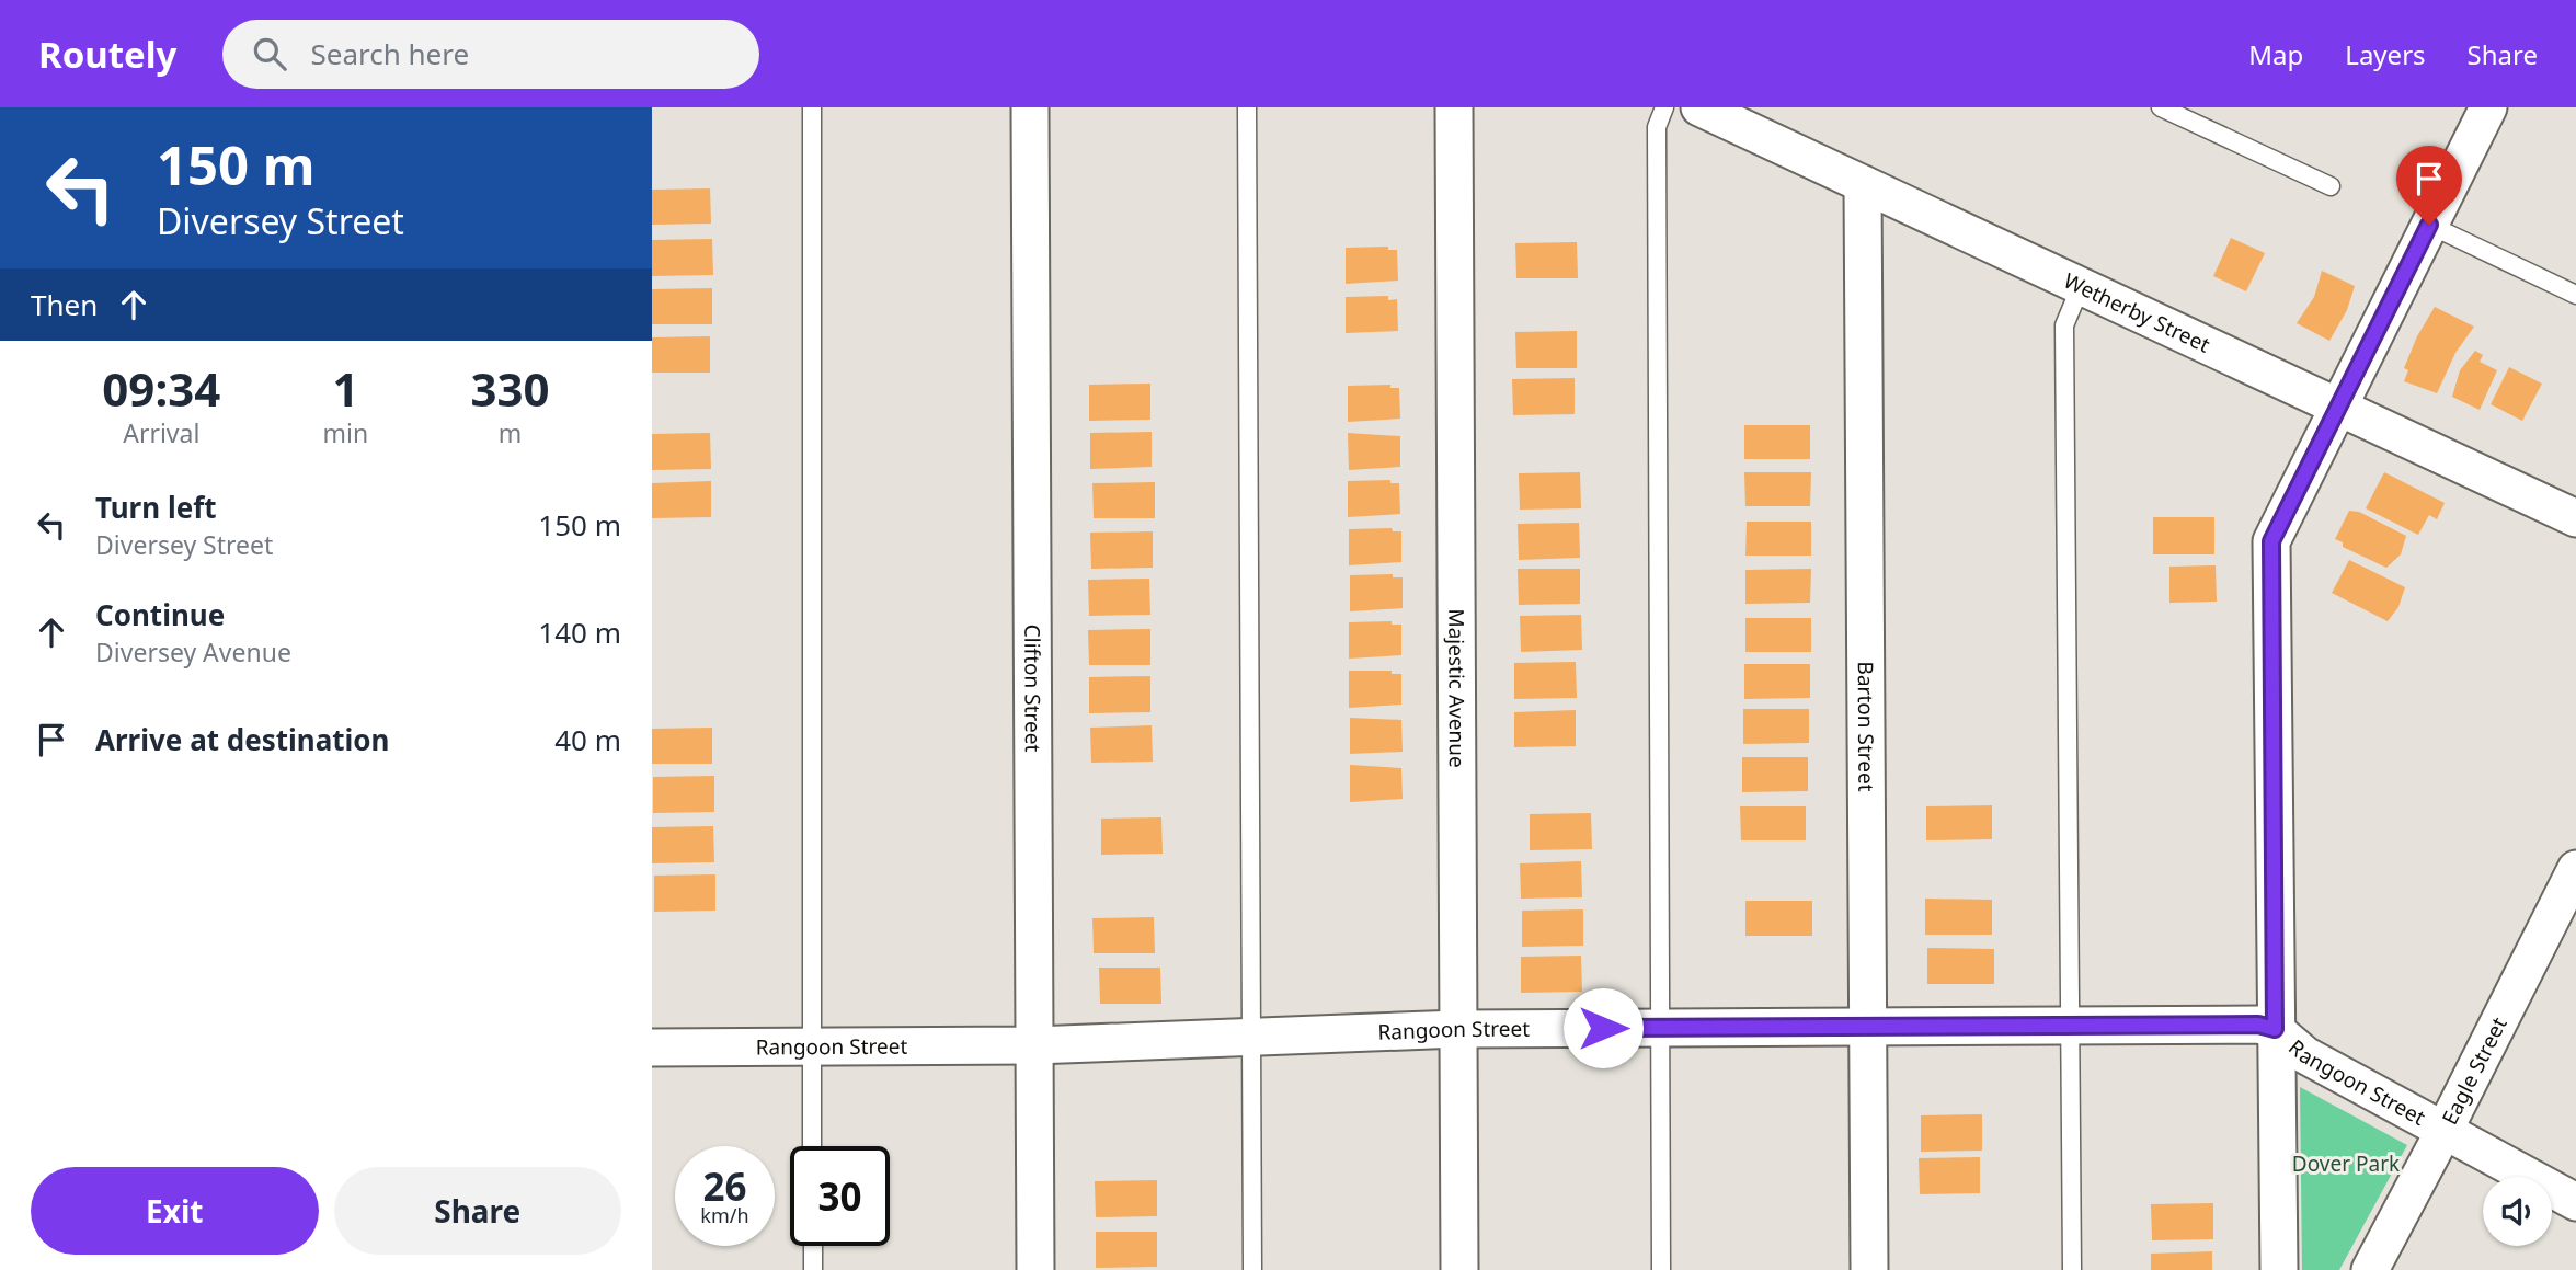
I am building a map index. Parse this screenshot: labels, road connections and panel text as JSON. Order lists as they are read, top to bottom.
{
  "streets": {
    "street": [
      "Wetherby Street",
      "Clifton Street",
      "Majestic Avenue",
      "Barton Street",
      "Rangoon Street",
      "Eagle Street"
    ]
  },
  "crossings": [
    ["Wetherby Street", "Barton Street"],
    ["Clifton Street", "Rangoon Street"],
    ["Majestic Avenue", "Rangoon Street"],
    ["Barton Street", "Rangoon Street"],
    ["Rangoon Street", "Eagle Street"]
  ],
  "parks": ["Dover Park"],
  "page": {
    "header": "Routely",
    "search": "Search here",
    "nav": ["Map", "Layers", "Share"],
    "turn": ["150 m", "Diversey Street"],
    "then": "Then",
    "eta": [
      "09:34",
      "Arrival",
      "1",
      "min",
      "330",
      "m"
    ],
    "list": [
      {
        "name": "Turn left",
        "note": "Diversey Street",
        "value": "150 m"
      },
      {
        "name": "Continue",
        "note": "Diversey Avenue",
        "value": "140 m"
      },
      {
        "name": "Arrive at destination",
        "value": "40 m"
      }
    ],
    "speed": "26 km/h",
    "limit": "30",
    "buttons": ["Exit", "Share"]
  }
}
